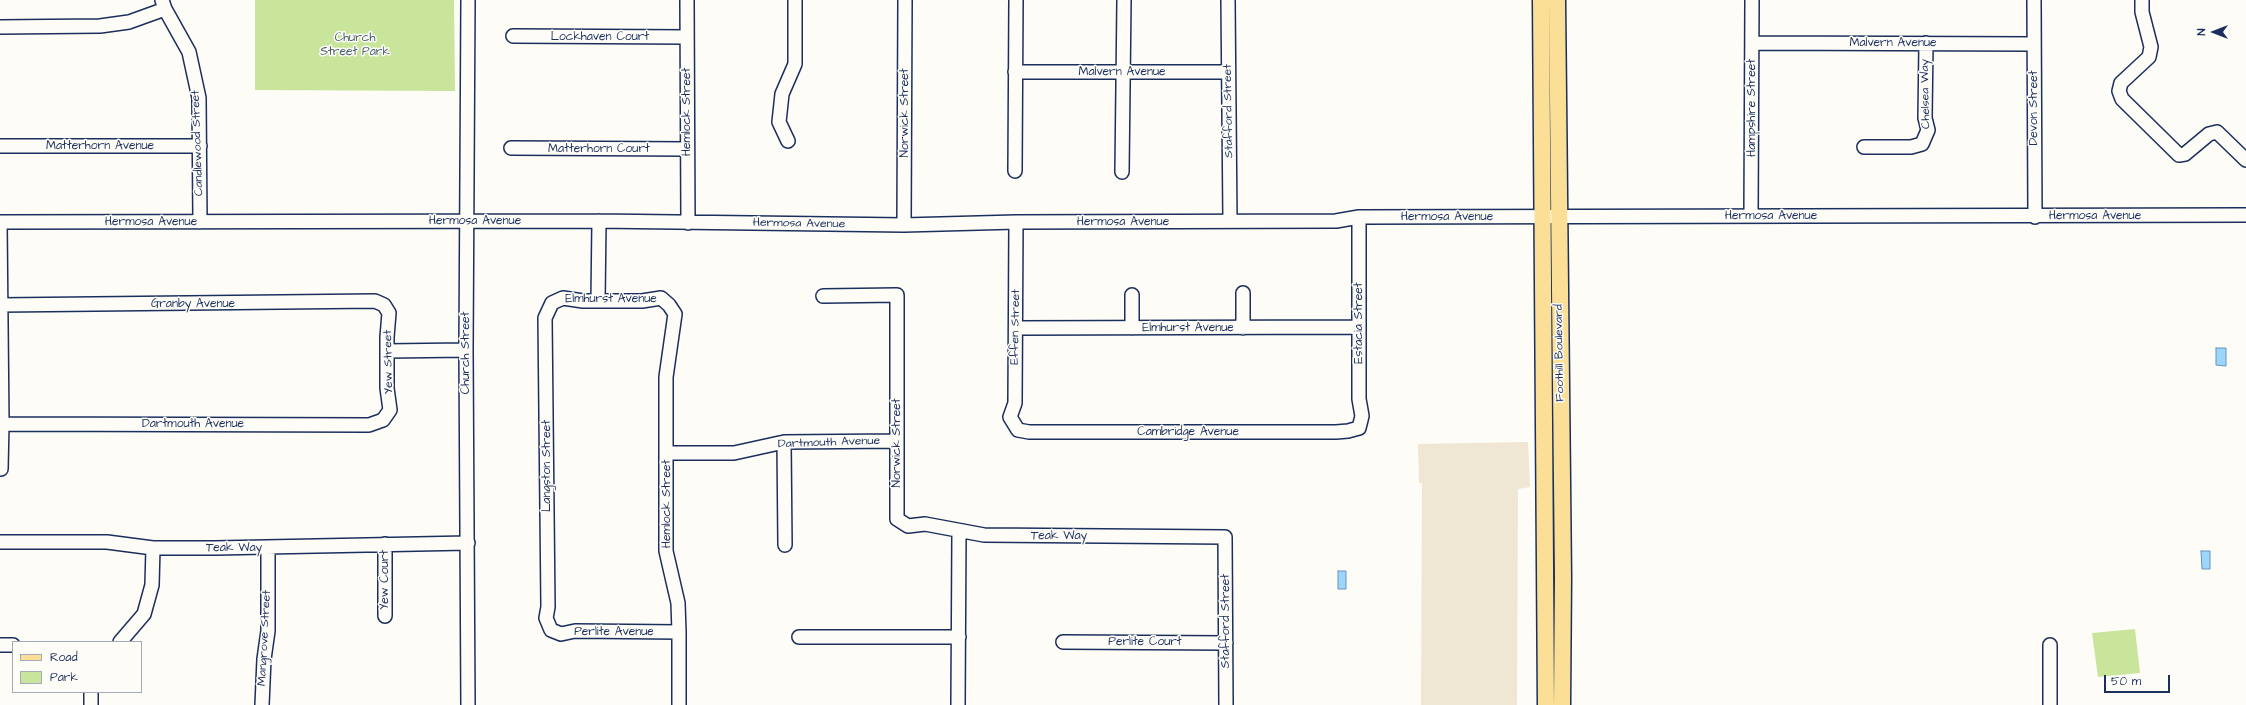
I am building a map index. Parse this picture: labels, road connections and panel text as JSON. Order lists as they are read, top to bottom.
{
  "streets": {
    "main road": ["Foothill Boulevard"],
    "street": [
      "Lockhaven Court",
      "Malvern Avenue",
      "Chelsea Way",
      "Hampshire Street",
      "Devon Street",
      "Stafford Street",
      "Hemlock Street",
      "Norwick Street",
      "Candlewood Street",
      "Matterhorn Avenue",
      "Matterhorn Court",
      "Hermosa Avenue",
      "Elmhurst Avenue",
      "Granby Avenue",
      "Estacia Street",
      "Effen Street",
      "Church Street",
      "Yew Street",
      "Dartmouth Avenue",
      "Cambridge Avenue",
      "Langston Street",
      "Teak Way",
      "Yew Court",
      "Perlite Avenue",
      "Mangrove Street",
      "Perlite Court"
    ]
  },
  "crossings": [
    ["Lockhaven Court", "Hemlock Street"],
    ["Malvern Avenue", "Chelsea Way"],
    ["Malvern Avenue", "Hampshire Street"],
    ["Malvern Avenue", "Devon Street"],
    ["Malvern Avenue", "Stafford Street"],
    ["Hampshire Street", "Hermosa Avenue"],
    ["Devon Street", "Hermosa Avenue"],
    ["Stafford Street", "Hermosa Avenue"],
    ["Stafford Street", "Teak Way"],
    ["Stafford Street", "Perlite Court"],
    ["Hemlock Street", "Matterhorn Court"],
    ["Hemlock Street", "Hermosa Avenue"],
    ["Hemlock Street", "Elmhurst Avenue"],
    ["Hemlock Street", "Dartmouth Avenue"],
    ["Hemlock Street", "Perlite Avenue"],
    ["Norwick Street", "Hermosa Avenue"],
    ["Norwick Street", "Dartmouth Avenue"],
    ["Norwick Street", "Teak Way"],
    ["Candlewood Street", "Matterhorn Avenue"],
    ["Candlewood Street", "Hermosa Avenue"],
    ["Hermosa Avenue", "Estacia Street"],
    ["Hermosa Avenue", "Effen Street"],
    ["Hermosa Avenue", "Church Street"],
    ["Hermosa Avenue", "Foothill Boulevard"],
    ["Elmhurst Avenue", "Estacia Street"],
    ["Elmhurst Avenue", "Effen Street"],
    ["Elmhurst Avenue", "Langston Street"],
    ["Granby Avenue", "Yew Street"],
    ["Estacia Street", "Cambridge Avenue"],
    ["Effen Street", "Cambridge Avenue"],
    ["Church Street", "Teak Way"],
    ["Yew Street", "Dartmouth Avenue"],
    ["Langston Street", "Perlite Avenue"],
    ["Teak Way", "Yew Court"],
    ["Teak Way", "Mangrove Street"]
  ],
  "parks": ["Church Street Park"],
  "legend": ["Road", "Park"],
  "scale_bar": "50 m",
  "north": "left"
}
